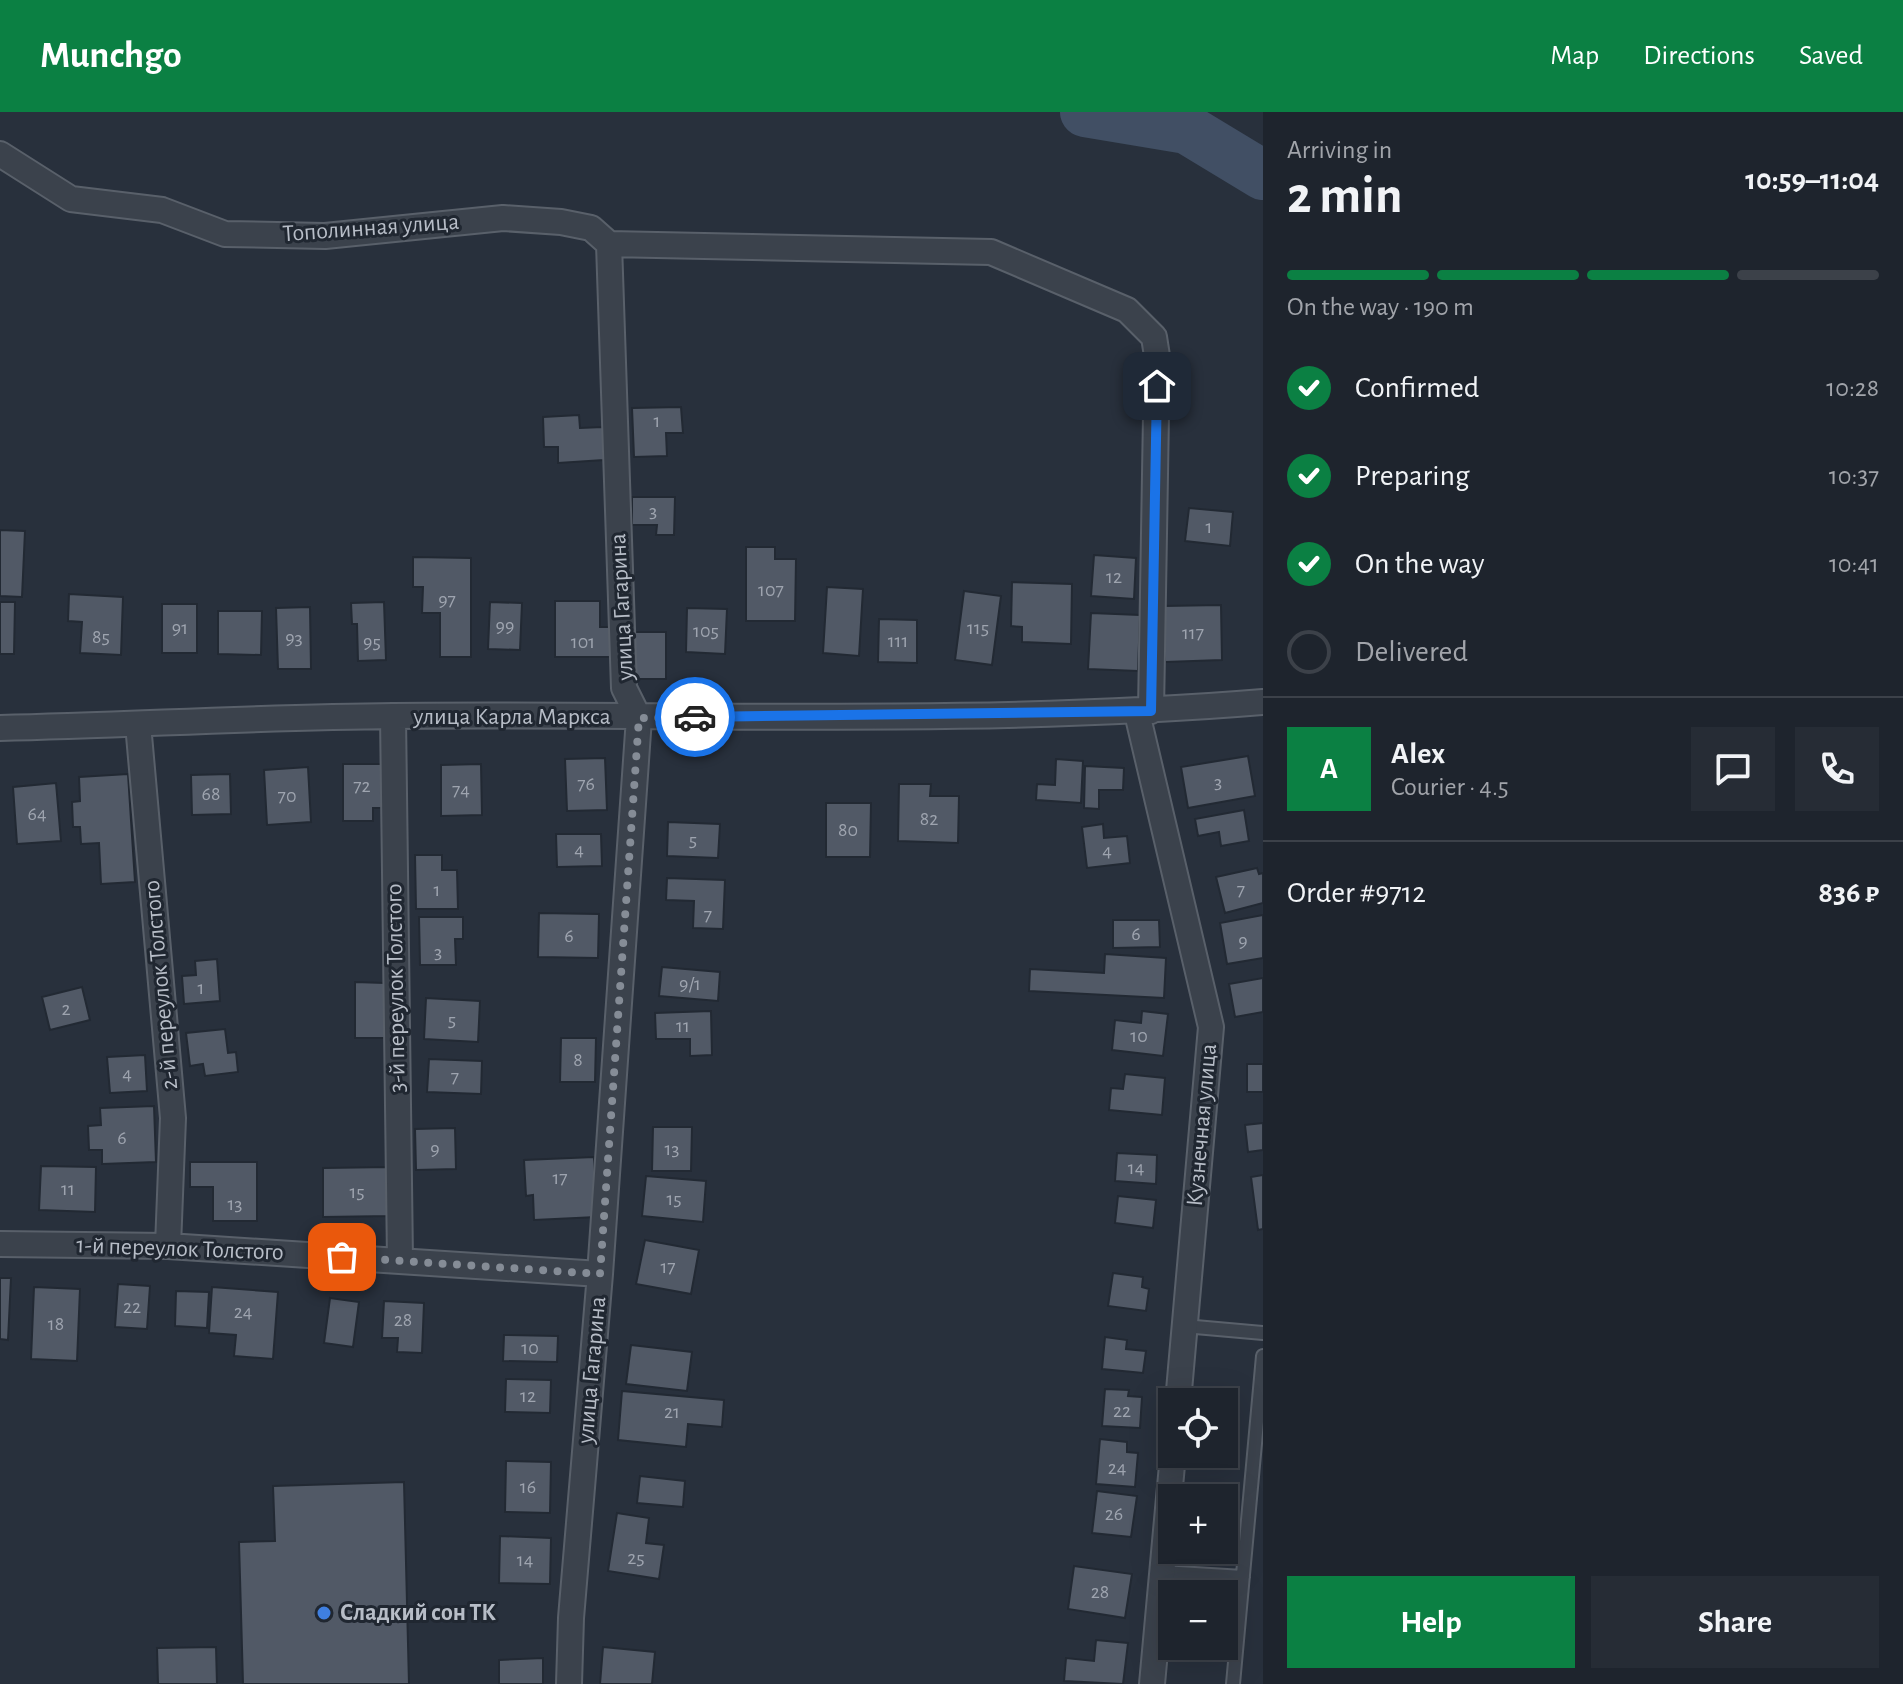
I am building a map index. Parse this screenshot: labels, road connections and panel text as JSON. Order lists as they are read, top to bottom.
{
  "streets": {
    "street": [
      "Тополинная улица",
      "улица Гагарина",
      "улица Карла Маркса",
      "2-й переулок Толстого",
      "3-й переулок Толстого",
      "Кузнечная улица",
      "1-й переулок Толстого"
    ]
  },
  "crossings": [
    ["Тополинная улица", "улица Гагарина"],
    ["Тополинная улица", "Кузнечная улица"],
    ["улица Гагарина", "улица Карла Маркса"],
    ["улица Гагарина", "Кузнечная улица"],
    ["улица Гагарина", "1-й переулок Толстого"],
    ["улица Карла Маркса", "2-й переулок Толстого"],
    ["улица Карла Маркса", "3-й переулок Толстого"],
    ["улица Карла Маркса", "Кузнечная улица"],
    ["2-й переулок Толстого", "1-й переулок Толстого"],
    ["3-й переулок Толстого", "1-й переулок Толстого"]
  ],
  "places": ["Сладкий сон ТК"],
  "house_numbers": [
    "1",
    "3",
    "1",
    "12",
    "107",
    "97",
    "99",
    "91",
    "115",
    "105",
    "117",
    "85",
    "93",
    "111",
    "95",
    "101",
    "3",
    "76",
    "72",
    "74",
    "68",
    "70",
    "64",
    "82",
    "80",
    "5",
    "4",
    "4",
    "1",
    "7",
    "7",
    "6",
    "6",
    "9",
    "3",
    "9/1",
    "1",
    "2",
    "5",
    "11",
    "10",
    "8",
    "4",
    "7",
    "6",
    "9",
    "13",
    "14",
    "17",
    "11",
    "15",
    "15",
    "13",
    "17",
    "22",
    "24",
    "28",
    "18",
    "10",
    "12",
    "22",
    "21",
    "24",
    "16",
    "26",
    "25",
    "14",
    "28"
  ],
  "page": {
    "header": "Munchgo",
    "nav": ["Map", "Directions", "Saved"],
    "heading": ["2 min", "Arriving in", "10:59–11:04"],
    "panel": [
      "Alex",
      "Courier · 4.5",
      "Order #9712",
      "836 ₽"
    ],
    "bar": "On the way · 190 m",
    "list": [
      ["Confirmed", "10:28"],
      ["Preparing", "10:37"],
      ["On the way", "10:41"],
      "Delivered"
    ],
    "round": "A",
    "map_buttons": ["+", "−"],
    "buttons": ["Help", "Share"]
  }
}
